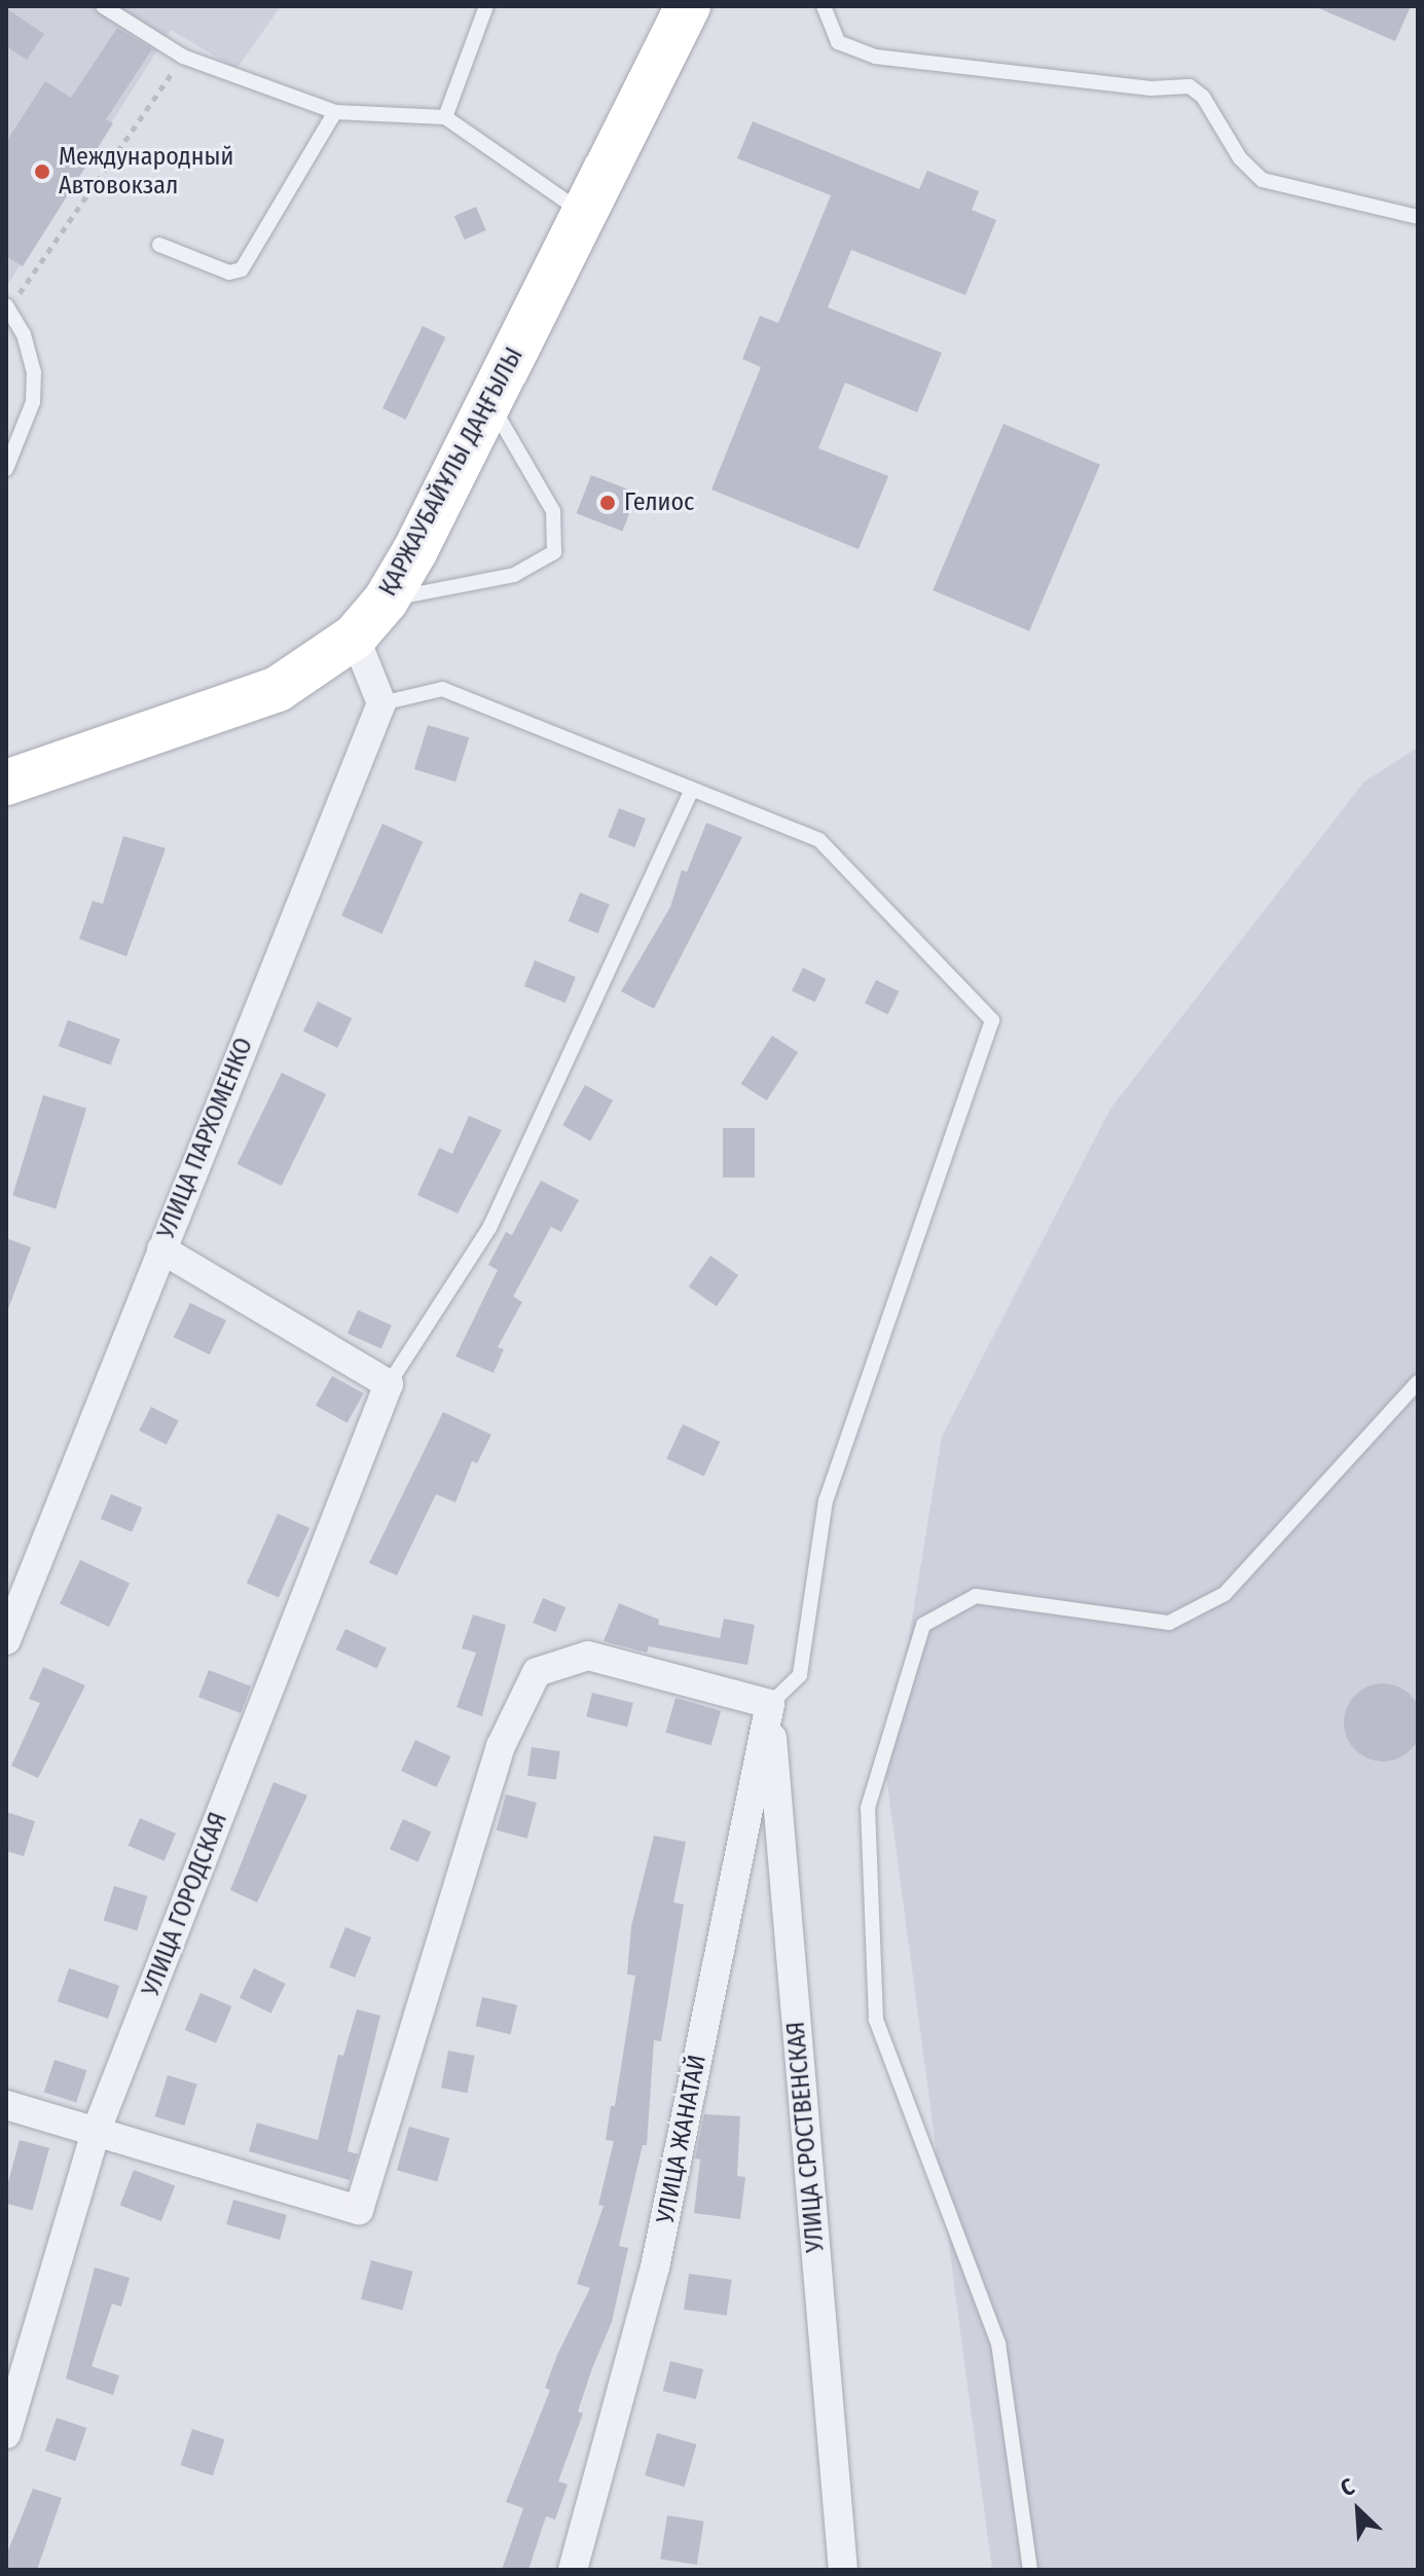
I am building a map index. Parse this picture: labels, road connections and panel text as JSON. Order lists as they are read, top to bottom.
{
  "streets": {
    "highway": ["ҚАРЖАУБАЙҰЛЫ ДАҢҒЫЛЫ"],
    "street": [
      "УЛИЦА ПАРХОМЕНКО",
      "УЛИЦА ГОРОДСКАЯ",
      "УЛИЦА СРОСТВЕНСКАЯ",
      "УЛИЦА ЖАНАТАЙ"
    ]
  },
  "crossings": [
    ["УЛИЦА СРОСТВЕНСКАЯ", "УЛИЦА ЖАНАТАЙ"]
  ],
  "places": ["Международный Автовокзал", "Гелиос"],
  "north": "top left"
}
